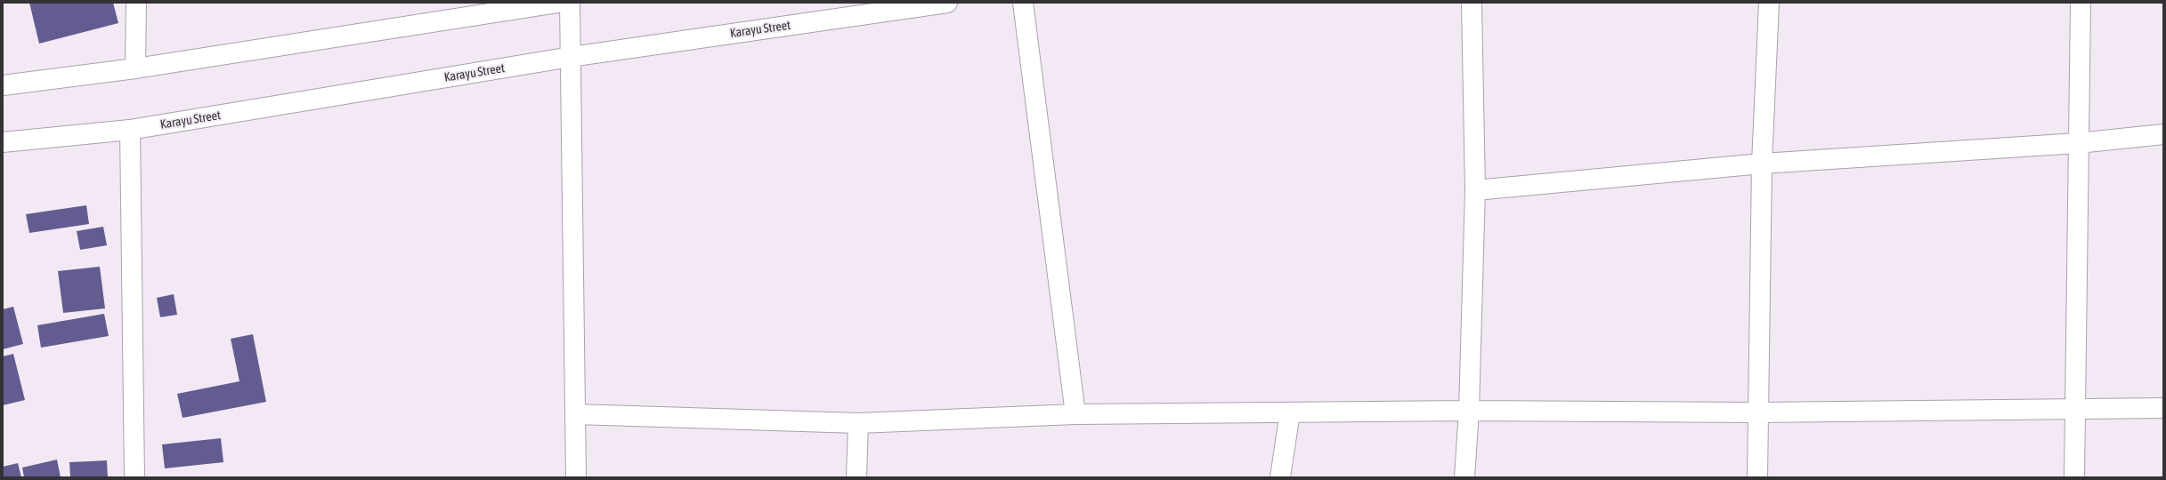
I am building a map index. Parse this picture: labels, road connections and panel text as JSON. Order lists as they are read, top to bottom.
{
  "streets": {
    "street": ["Karayu Street"]
  }
}
